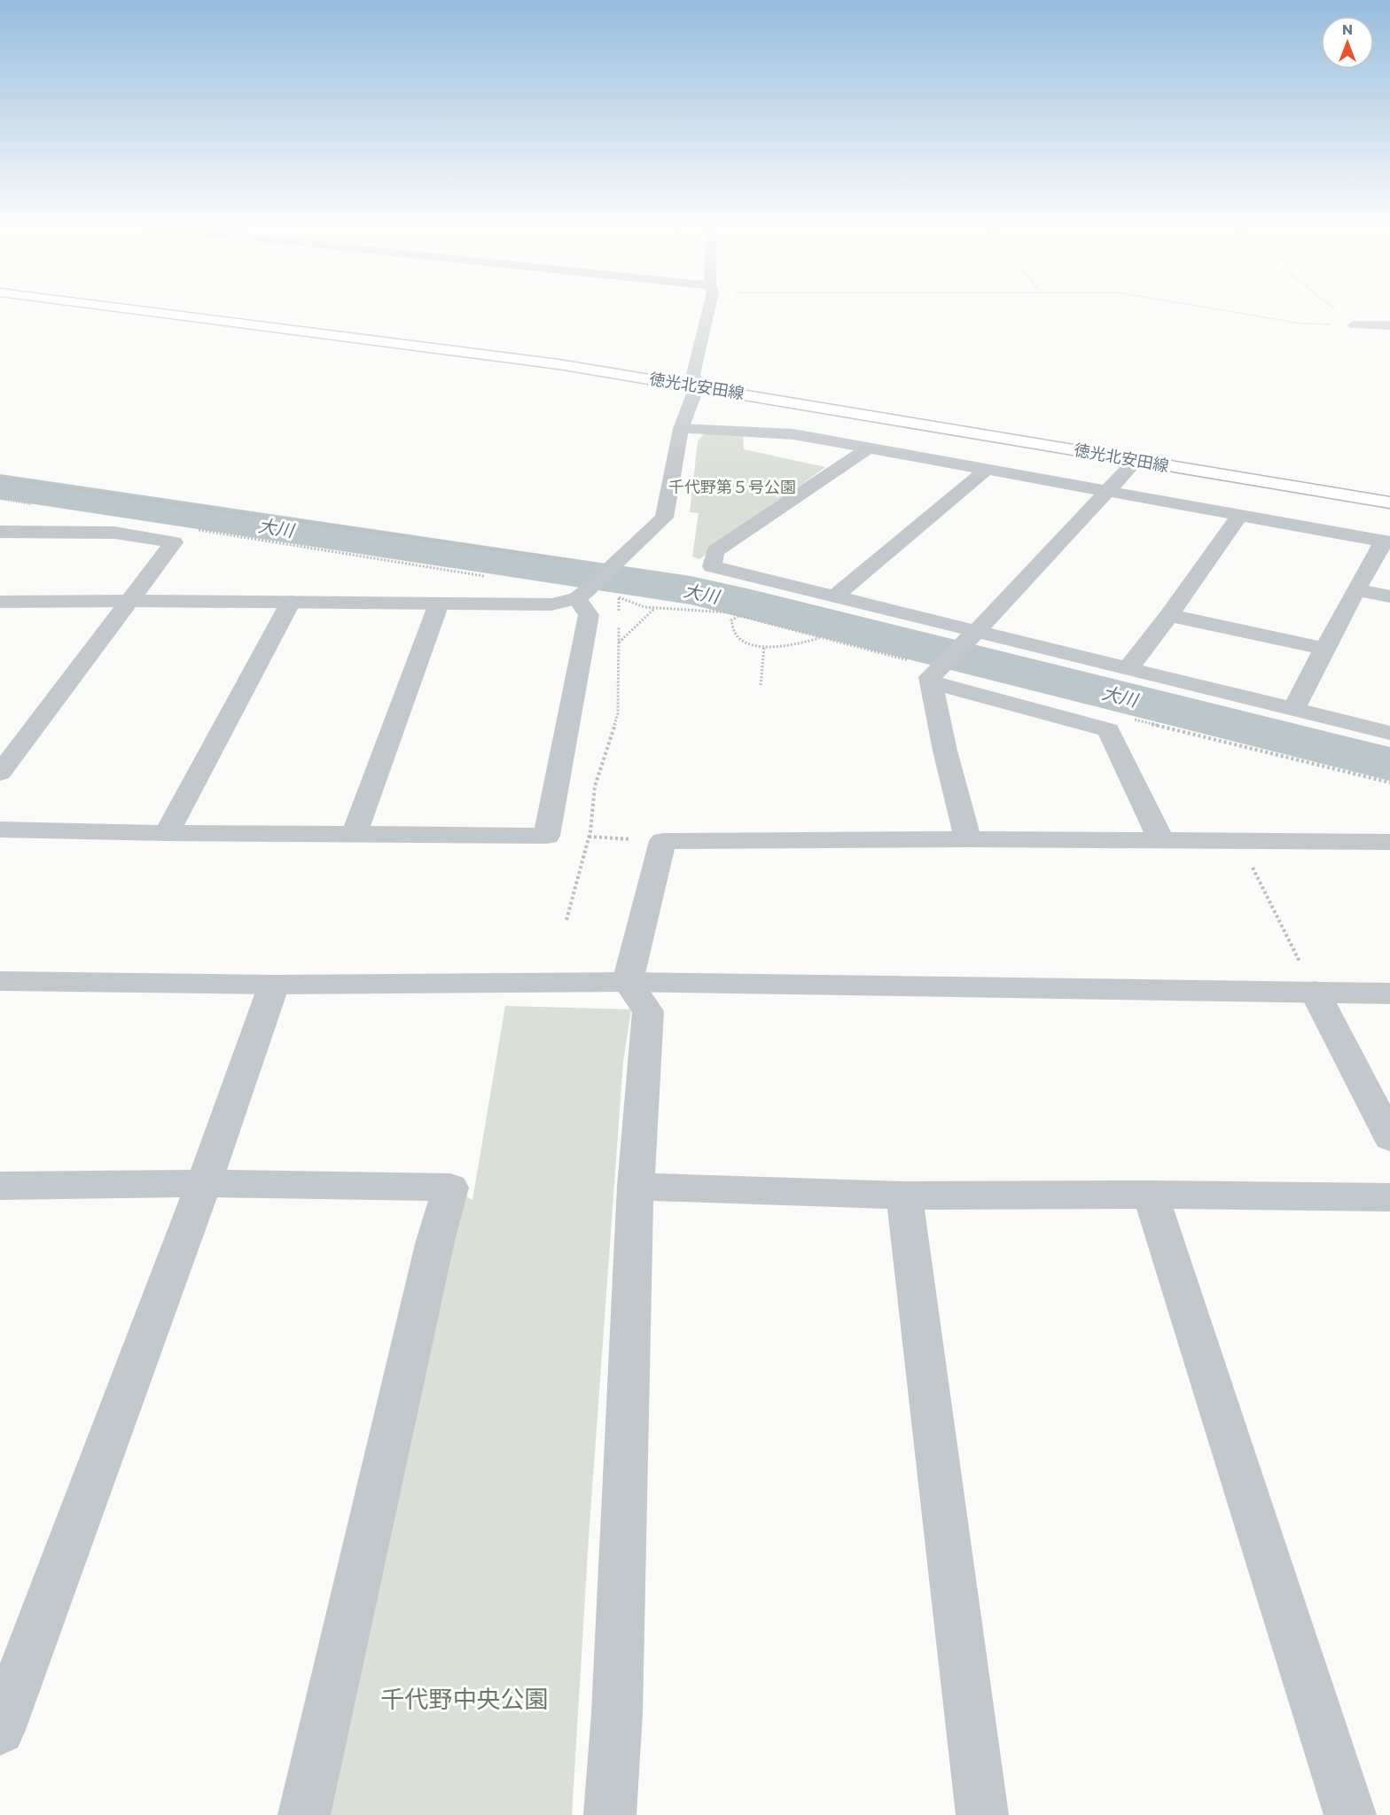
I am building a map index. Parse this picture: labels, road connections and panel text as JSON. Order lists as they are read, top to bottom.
{
  "streets": {
    "main road": ["徳光北安田線"]
  },
  "water": ["大川"],
  "parks": ["千代野第５号公園", "千代野中央公園"],
  "north": "top"
}
